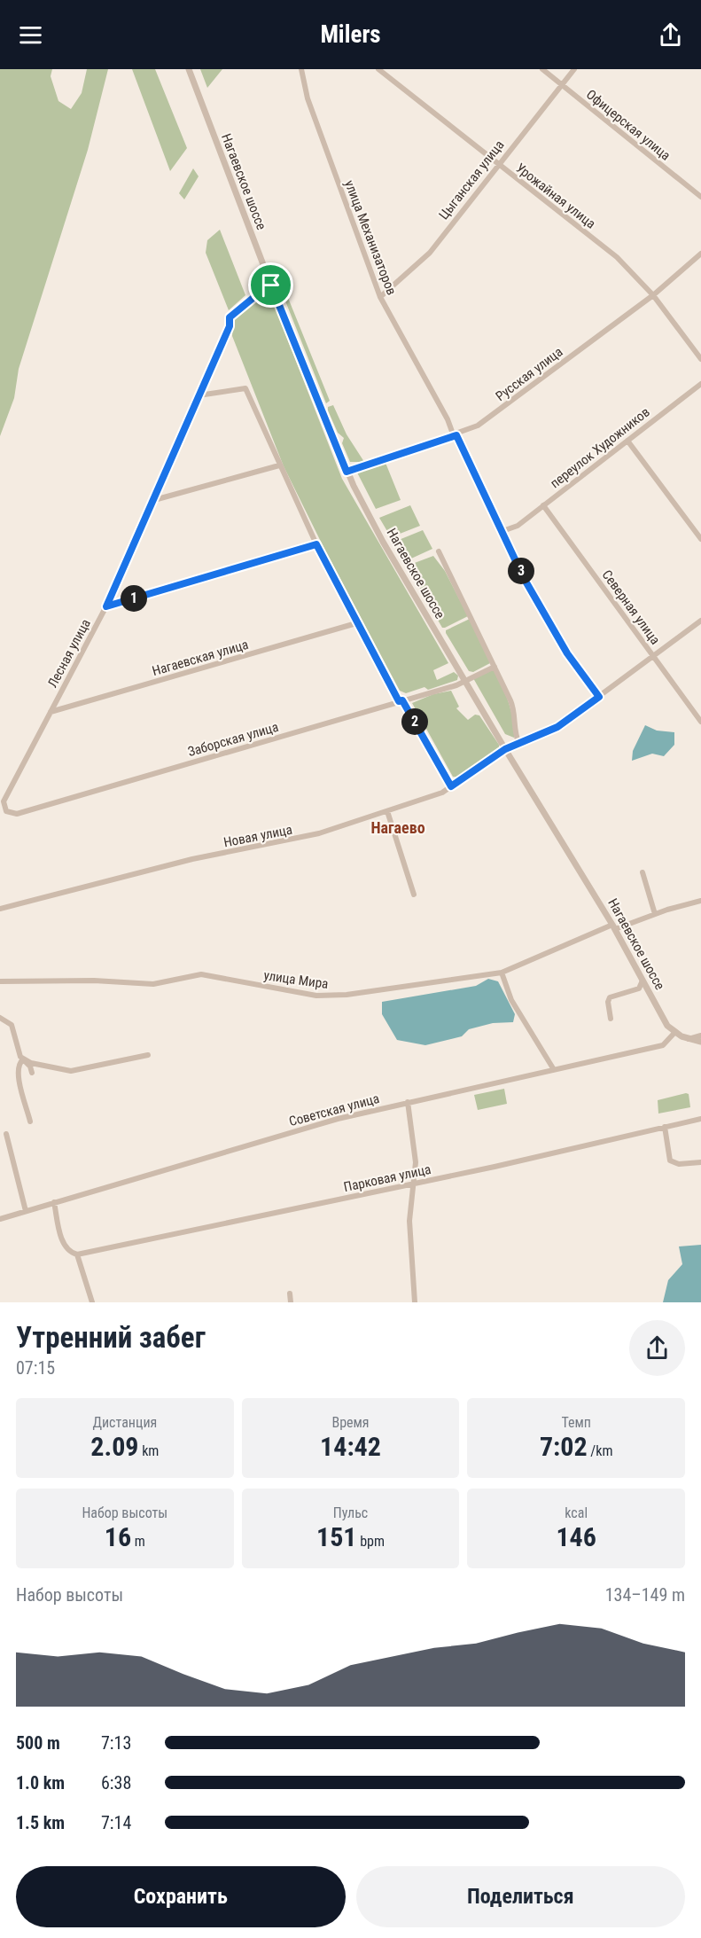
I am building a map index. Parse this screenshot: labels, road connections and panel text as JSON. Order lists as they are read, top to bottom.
{
  "streets": {
    "street": [
      "Офицерская улица",
      "Цыганская улица",
      "Нагаевское шоссе",
      "Урожайная улица",
      "улица Механизаторов",
      "Русская улица",
      "переулок Художников",
      "Северная улица",
      "Лесная улица",
      "Нагаевская улица",
      "Заборская улица",
      "Новая улица",
      "улица Мира",
      "Советская улица",
      "Парковая улица"
    ]
  },
  "crossings": [
    ["Офицерская улица", "Цыганская улица"],
    ["Цыганская улица", "Урожайная улица"],
    ["Цыганская улица", "улица Механизаторов"],
    ["Нагаевское шоссе", "Русская улица"],
    ["Нагаевское шоссе", "Лесная улица"],
    ["Нагаевское шоссе", "Заборская улица"],
    ["Нагаевское шоссе", "Новая улица"],
    ["Нагаевское шоссе", "улица Мира"],
    ["Нагаевское шоссе", "Советская улица"],
    ["Урожайная улица", "Русская улица"],
    ["улица Механизаторов", "Русская улица"],
    ["улица Механизаторов", "переулок Художников"],
    ["улица Механизаторов", "Новая улица"],
    ["переулок Художников", "Северная улица"],
    ["Северная улица", "Новая улица"],
    ["Лесная улица", "Нагаевская улица"],
    ["Лесная улица", "Заборская улица"]
  ],
  "districts": ["Нагаево"],
  "page": {
    "header": "Milers",
    "pins": ["3", "1", "2"],
    "heading": ["Утренний забег", "07:15"],
    "stats": [
      ["Дистанция", "2.09 km"],
      ["Время", "14:42"],
      ["Темп", "7:02 /km"],
      ["Набор высоты", "16 m"],
      ["Пульс", "151 bpm"],
      ["kcal", "146"]
    ],
    "chart": ["Набор высоты", "134–149 m"],
    "list": [
      {
        "name": "500 m",
        "note": "7:13"
      },
      {
        "name": "1.0 km",
        "note": "6:38"
      },
      {
        "name": "1.5 km",
        "note": "7:14"
      }
    ],
    "buttons": ["Сохранить", "Поделиться"]
  }
}
